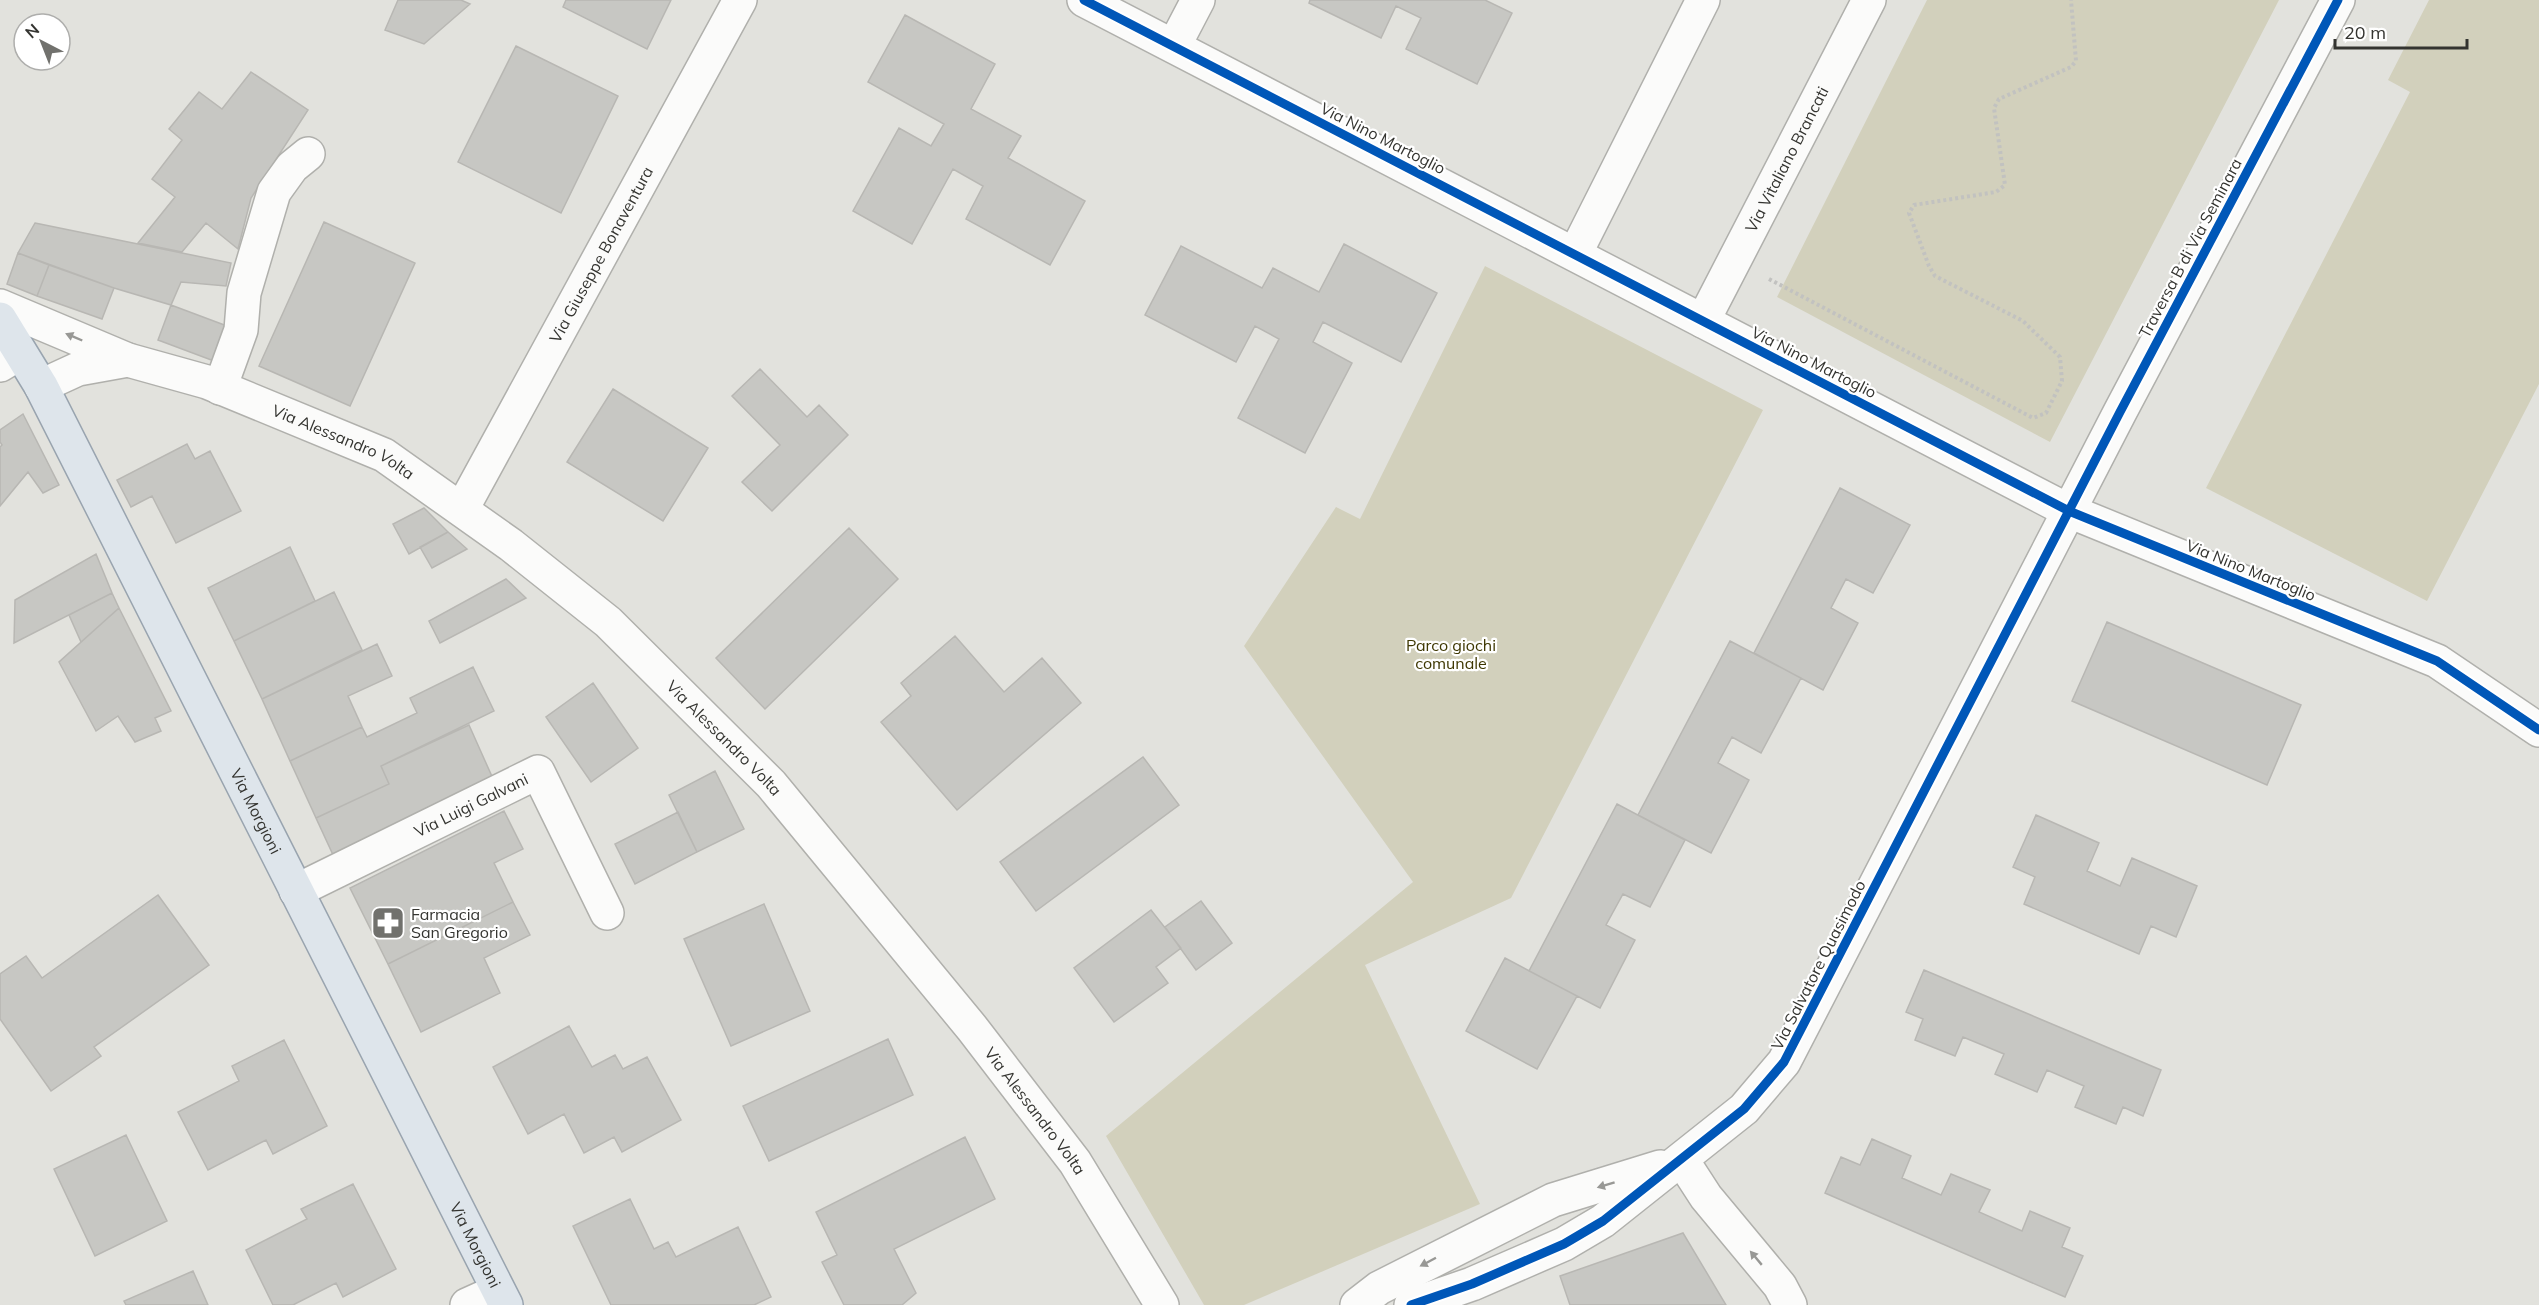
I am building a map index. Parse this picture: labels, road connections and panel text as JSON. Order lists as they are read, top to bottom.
{
  "streets": {
    "main road": ["Via Morgioni"],
    "street": [
      "Via Nino Martoglio",
      "Via Vitaliano Brancati",
      "Traversa B di Via Seminara",
      "Via Giuseppe Bonaventura",
      "Via Alessandro Volta",
      "Via Luigi Galvani",
      "Via Salvatore Quasimodo"
    ]
  },
  "crossings": [
    ["Via Nino Martoglio", "Via Vitaliano Brancati"],
    ["Via Nino Martoglio", "Traversa B di Via Seminara"],
    ["Via Nino Martoglio", "Via Salvatore Quasimodo"],
    ["Traversa B di Via Seminara", "Via Salvatore Quasimodo"],
    ["Via Giuseppe Bonaventura", "Via Alessandro Volta"],
    ["Via Luigi Galvani", "Via Morgioni"]
  ],
  "parks": ["Parco giochi comunale"],
  "places": {
    "pharmacy": ["Farmacia San Gregorio"]
  },
  "scale_bar": "20 m",
  "north": "top left"
}
